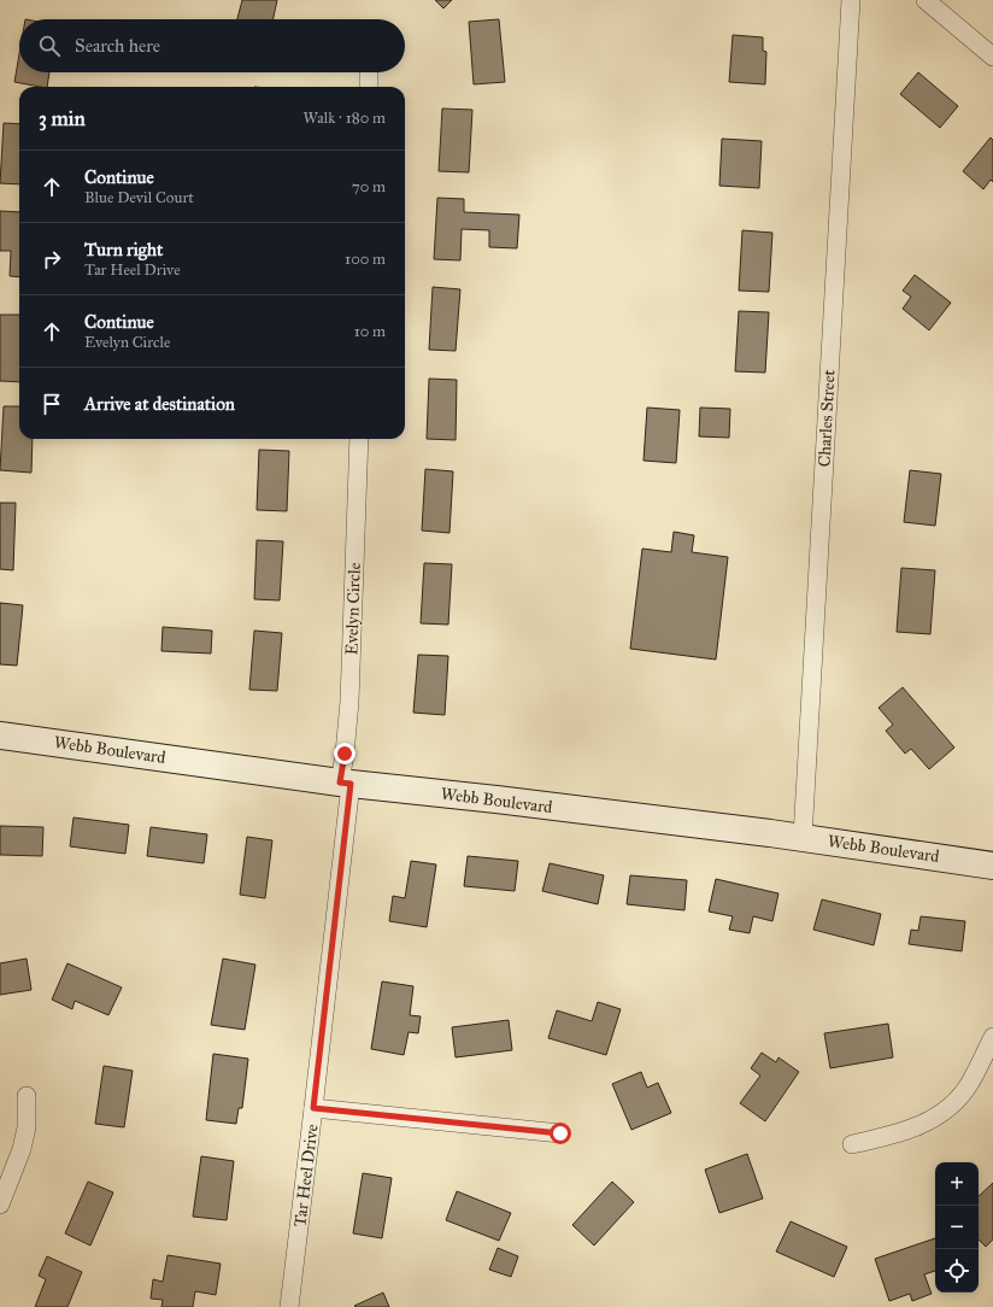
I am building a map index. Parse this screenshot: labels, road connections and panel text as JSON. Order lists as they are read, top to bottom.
{
  "streets": {
    "street": [
      "Charles Street",
      "Evelyn Circle",
      "Webb Boulevard",
      "Tar Heel Drive"
    ]
  },
  "crossings": [
    ["Charles Street", "Webb Boulevard"],
    ["Evelyn Circle", "Webb Boulevard"],
    ["Evelyn Circle", "Tar Heel Drive"],
    ["Webb Boulevard", "Tar Heel Drive"]
  ],
  "page": {
    "search": "Search here",
    "heading": ["3 min", "Walk · 180 m"],
    "list": [
      ["Continue", "Blue Devil Court", "70 m"],
      ["Turn right", "Tar Heel Drive", "100 m"],
      ["Continue", "Evelyn Circle", "10 m"],
      "Arrive at destination"
    ],
    "map_buttons": ["+", "−"]
  }
}
